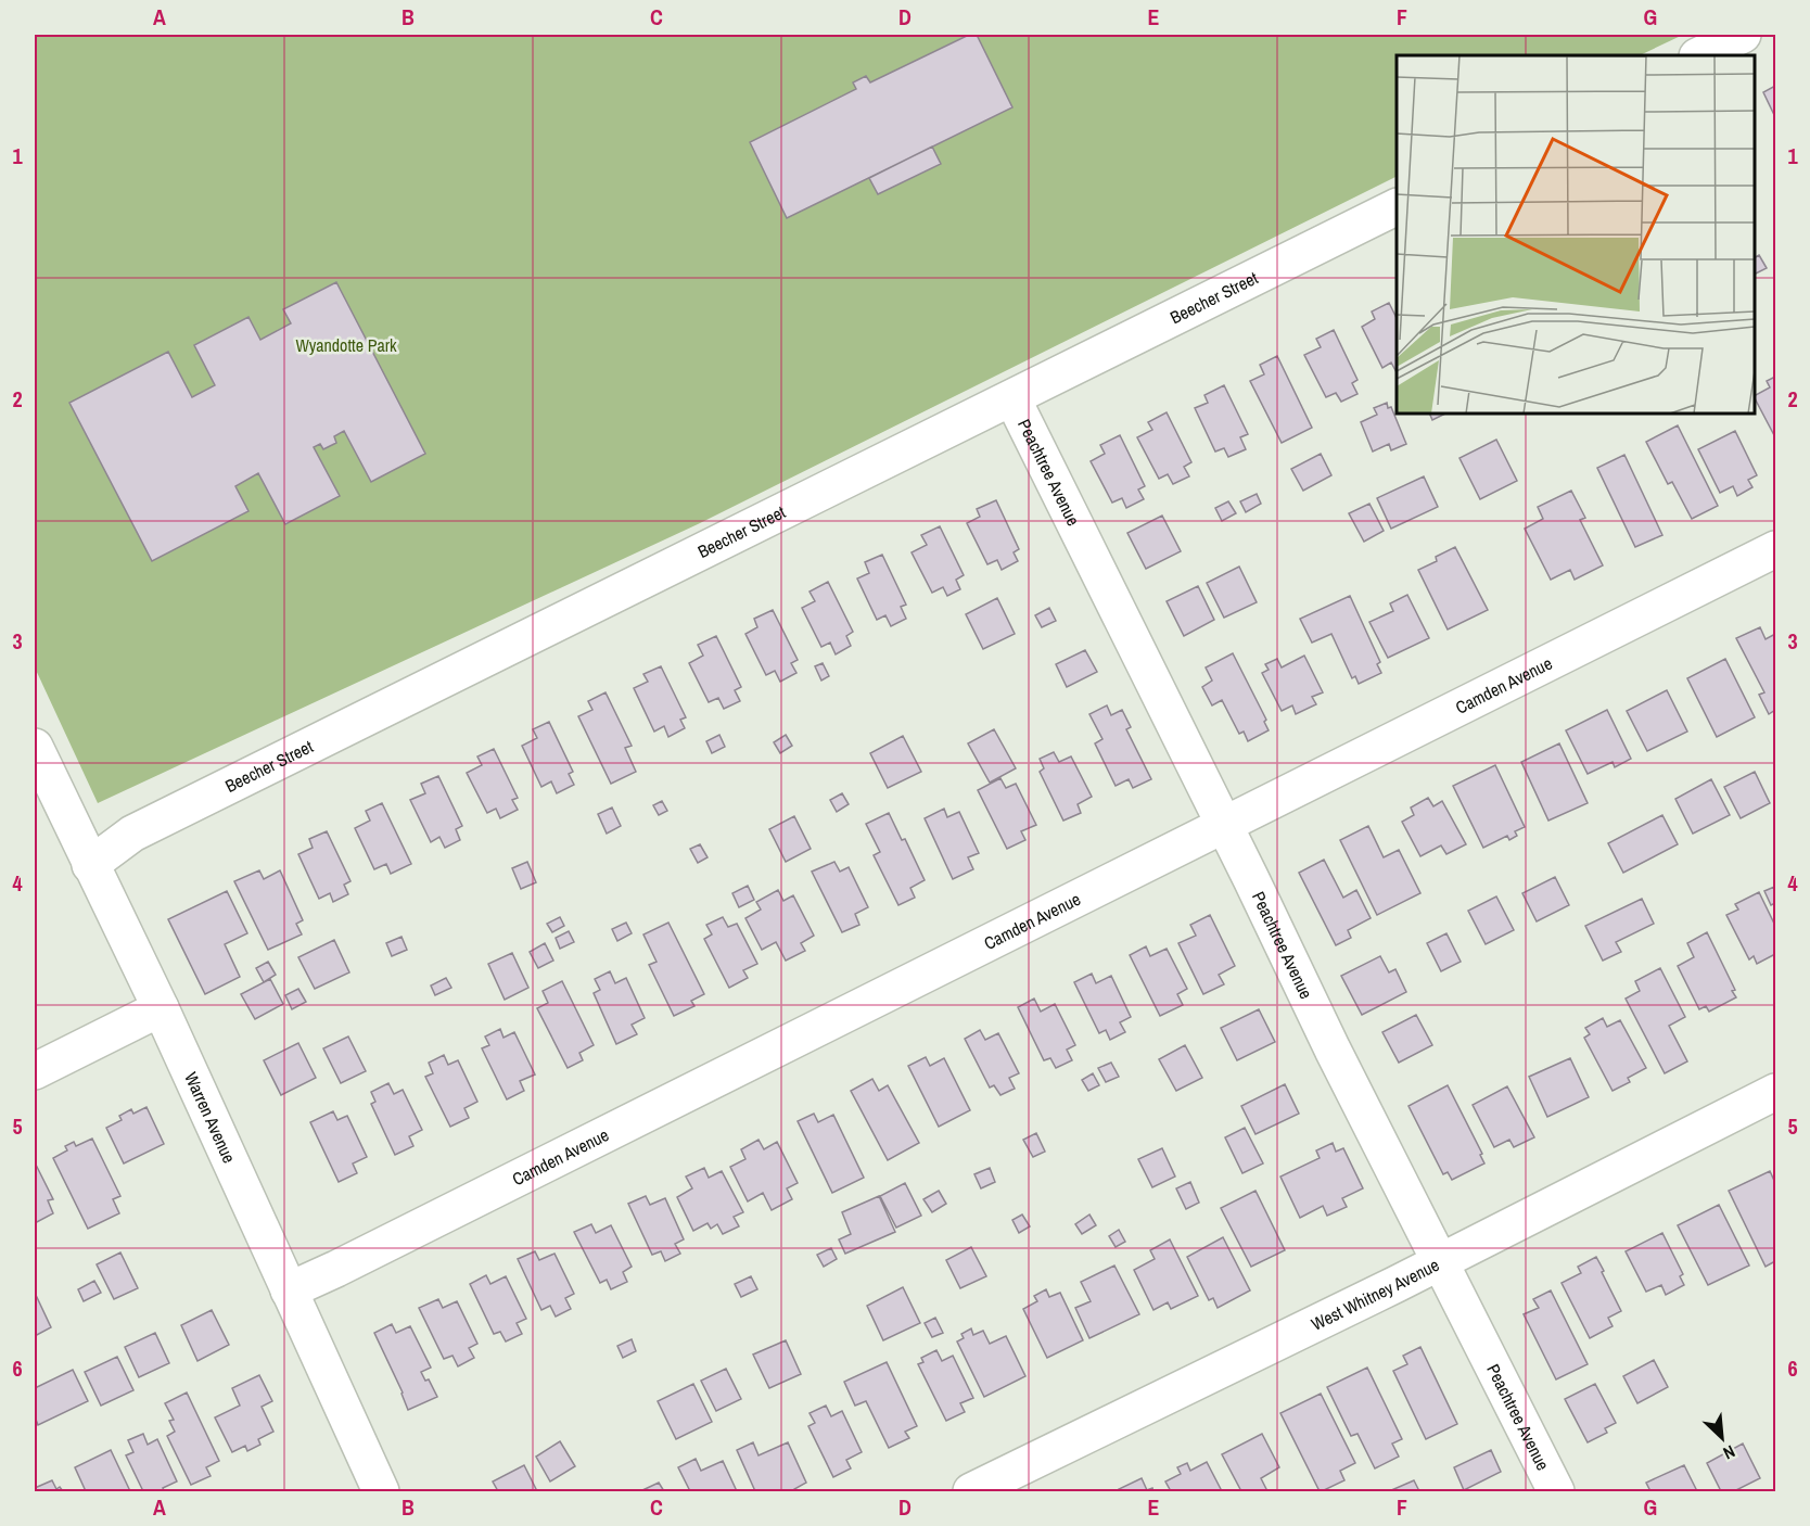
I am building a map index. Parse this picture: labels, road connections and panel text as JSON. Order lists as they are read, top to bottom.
{
  "streets": {
    "street": [
      "Beecher Street",
      "Peachtree Avenue",
      "Camden Avenue",
      "Warren Avenue",
      "West Whitney Avenue"
    ]
  },
  "crossings": [
    ["Beecher Street", "Peachtree Avenue"],
    ["Beecher Street", "Warren Avenue"],
    ["Peachtree Avenue", "Camden Avenue"],
    ["Peachtree Avenue", "West Whitney Avenue"],
    ["Camden Avenue", "Warren Avenue"]
  ],
  "parks": ["Wyandotte Park"],
  "north": "bottom right",
  "grid": {
    "columns": [
      "A",
      "B",
      "C",
      "D",
      "E",
      "F",
      "G"
    ],
    "rows": [
      "1",
      "2",
      "3",
      "4",
      "5",
      "6"
    ]
  }
}
